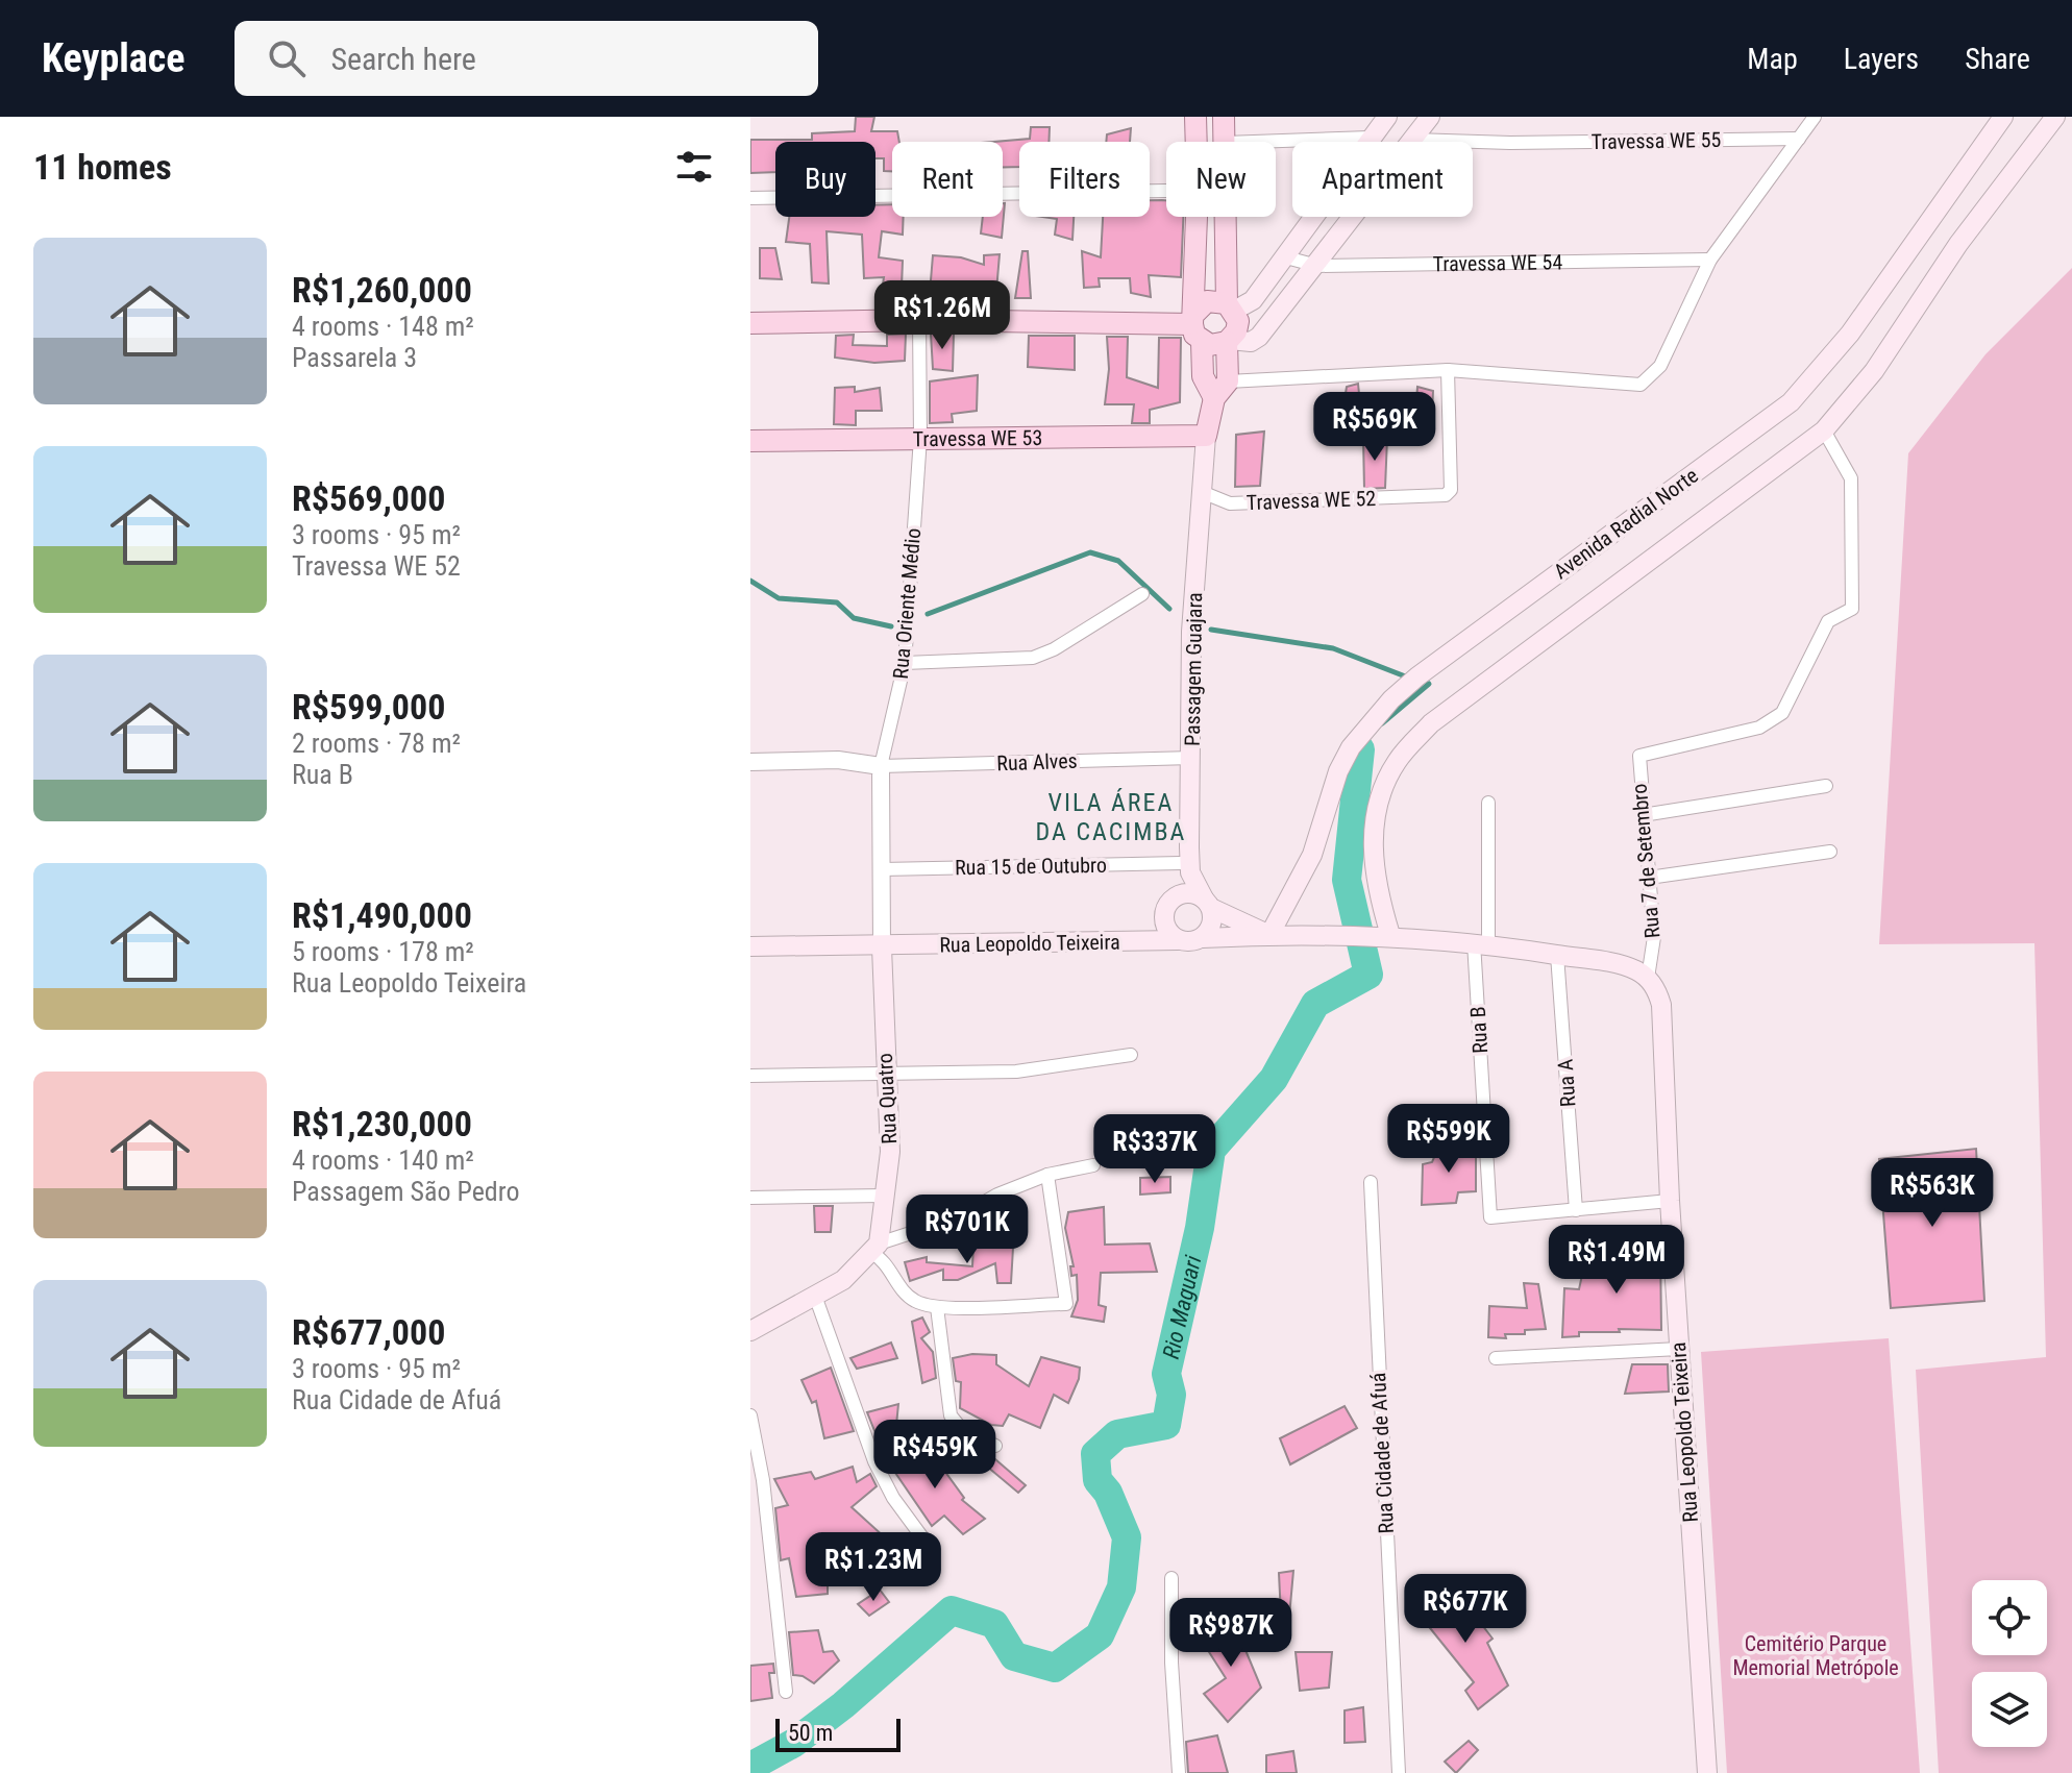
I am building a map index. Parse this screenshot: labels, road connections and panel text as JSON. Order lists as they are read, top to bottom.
{
  "streets": {
    "main road": [
      "Travessa WE 53",
      "Avenida Radial Norte",
      "Passagem Guajara",
      "Rua Leopoldo Teixeira",
      "Rua Quatro"
    ],
    "street": [
      "Travessa WE 55",
      "Travessa WE 54",
      "Travessa WE 52",
      "Rua Oriente Médio",
      "Rua Alves",
      "Rua 7 de Setembro",
      "Rua 15 de Outubro",
      "Rua B",
      "Rua A",
      "Rua Cidade de Afuá"
    ]
  },
  "crossings": [
    ["Travessa WE 53", "Rua Oriente Médio"],
    ["Travessa WE 53", "Passagem Guajara"],
    ["Travessa WE 52", "Passagem Guajara"],
    ["Avenida Radial Norte", "Rua 7 de Setembro"],
    ["Rua Oriente Médio", "Rua Alves"],
    ["Passagem Guajara", "Rua Alves"],
    ["Passagem Guajara", "Rua 15 de Outubro"],
    ["Passagem Guajara", "Rua Leopoldo Teixeira"],
    ["Rua 7 de Setembro", "Rua Leopoldo Teixeira"],
    ["Rua Leopoldo Teixeira", "Rua Quatro"],
    ["Rua B", "Rua A"]
  ],
  "districts": ["VILA ÁREA DA CACIMBA"],
  "water": ["Rio Maguari"],
  "parks": ["Cemitério Parque Memorial Metrópole"],
  "scale_bar": "50 m",
  "page": {
    "header": "Keyplace",
    "search": "Search here",
    "nav": ["Map", "Layers", "Share"],
    "heading": "11 homes",
    "chip": [
      "Buy",
      "Rent",
      "Filters",
      "New",
      "Apartment"
    ],
    "list": [
      {
        "name": "R$1,260,000",
        "note": "4 rooms · 148 m² · Passarela 3"
      },
      {
        "name": "R$569,000",
        "note": "3 rooms · 95 m² · Travessa WE 52"
      },
      {
        "name": "R$599,000",
        "note": "2 rooms · 78 m² · Rua B"
      },
      {
        "name": "R$1,490,000",
        "note": "5 rooms · 178 m² · Rua Leopoldo Teixeira"
      },
      {
        "name": "R$1,230,000",
        "note": "4 rooms · 140 m² · Passagem São Pedro"
      },
      {
        "name": "R$677,000",
        "note": "3 rooms · 95 m² · Rua Cidade de Afuá"
      }
    ],
    "price": [
      "R$1.26M",
      "R$569K",
      "R$599K",
      "R$337K",
      "R$563K",
      "R$701K",
      "R$1.49M",
      "R$459K",
      "R$1.23M",
      "R$677K",
      "R$987K"
    ],
    "scale": "50 m"
  }
}
